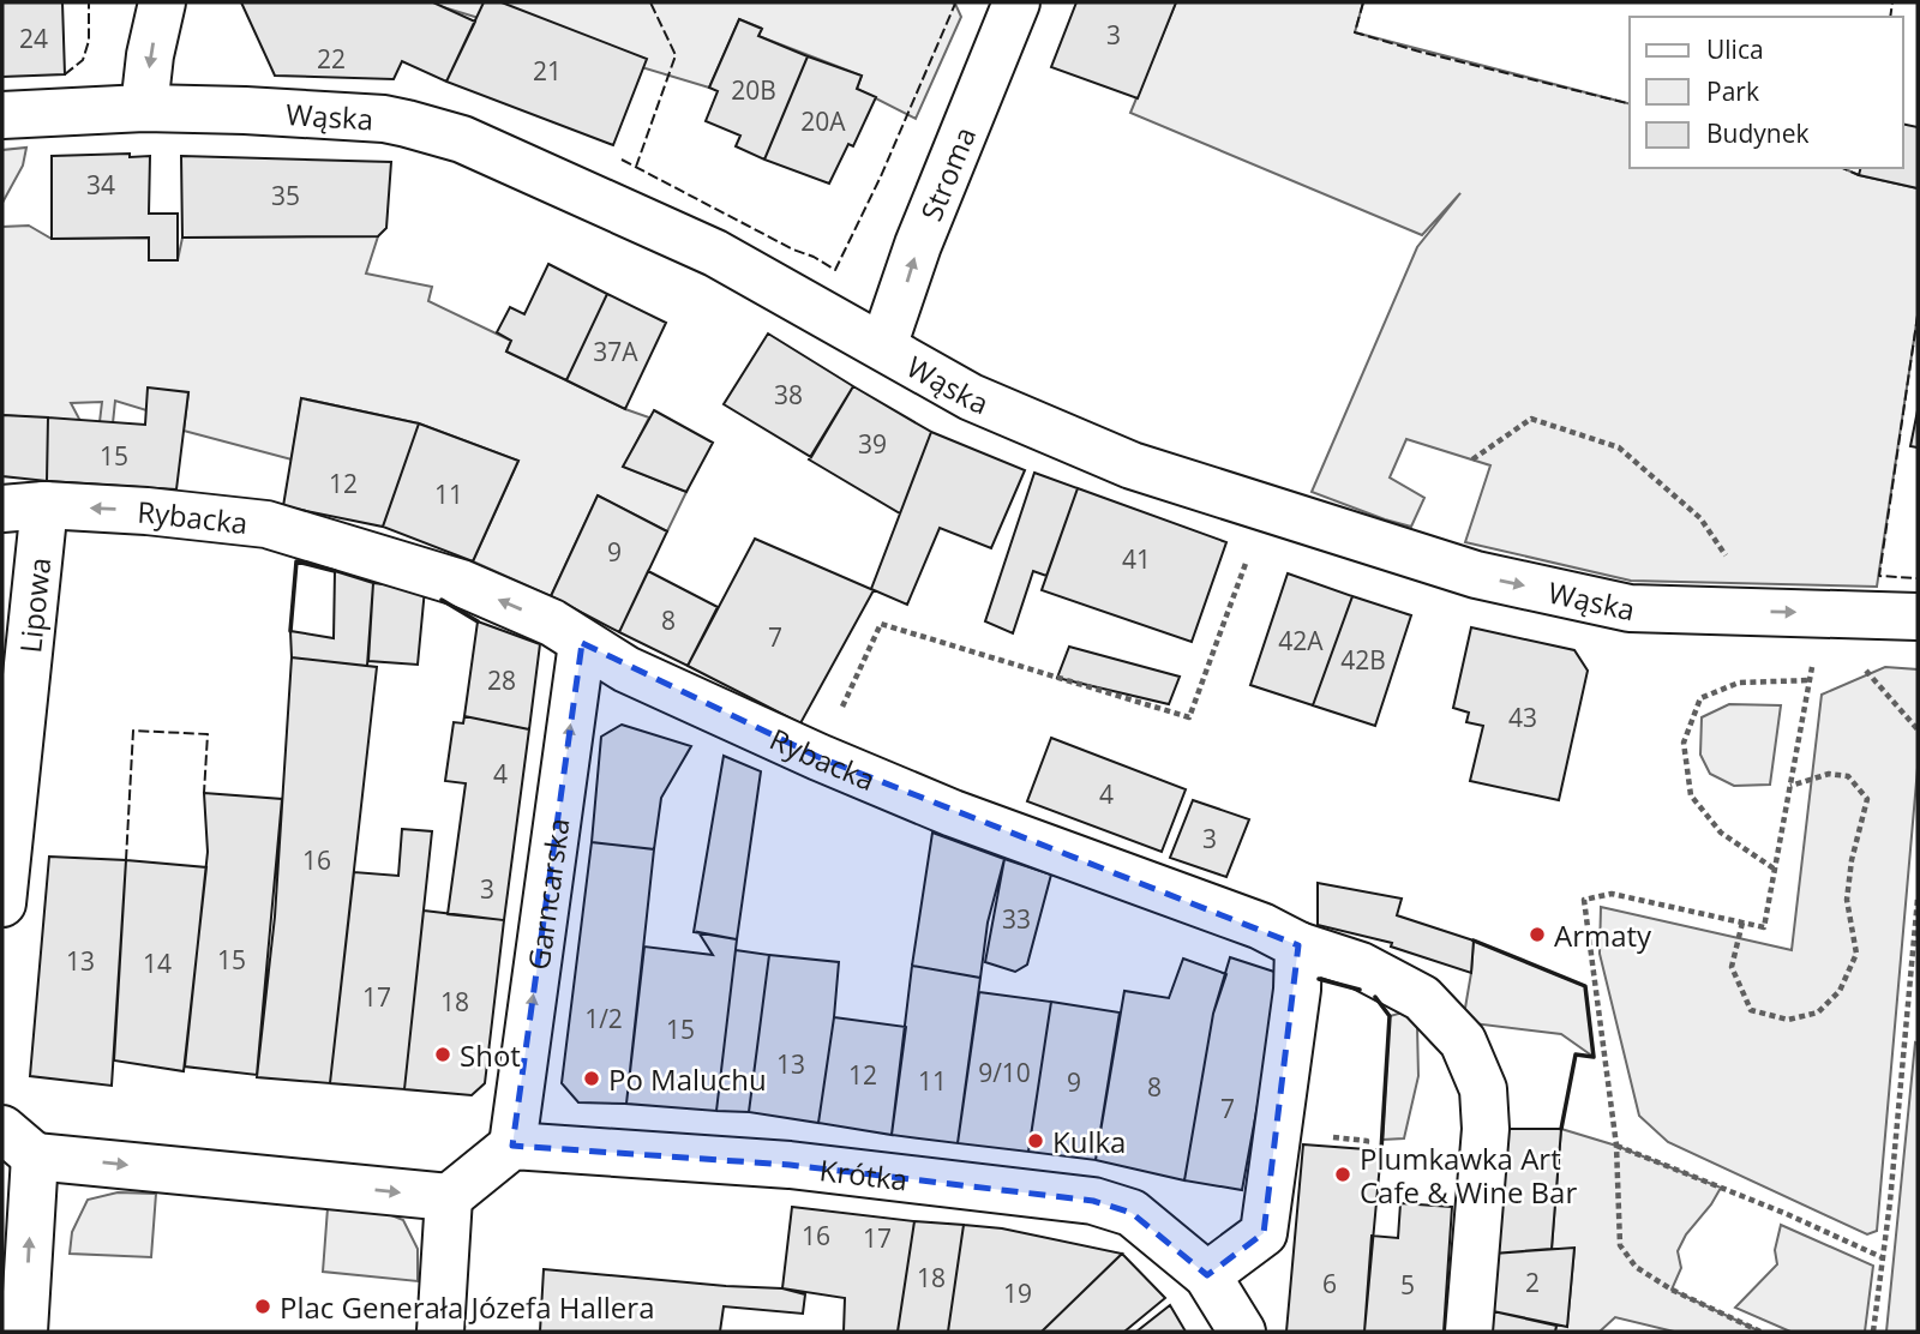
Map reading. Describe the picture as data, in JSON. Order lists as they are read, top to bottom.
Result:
{
  "streets": {
    "street": [
      "Wąska",
      "Stroma",
      "Rybacka",
      "Lipowa",
      "Garncarska",
      "Krótka"
    ]
  },
  "crossings": [
    ["Wąska", "Stroma"],
    ["Rybacka", "Lipowa"],
    ["Rybacka", "Garncarska"],
    ["Garncarska", "Krótka"]
  ],
  "one_way": ["Stroma", "Garncarska"],
  "places": [
    "Armaty",
    "Shot",
    "Po Maluchu",
    "Kulka",
    "Plumkawka Art Cafe & Wine Bar",
    "Plac Generała Józefa Hallera"
  ],
  "house_numbers": [
    "3",
    "24",
    "22",
    "21",
    "20B",
    "20A",
    "34",
    "35",
    "37A",
    "38",
    "39",
    "15",
    "12",
    "11",
    "9",
    "41",
    "8",
    "7",
    "42A",
    "42B",
    "28",
    "43",
    "4",
    "4",
    "3",
    "16",
    "3",
    "33",
    "15",
    "13",
    "14",
    "17",
    "18",
    "1/2",
    "15",
    "13",
    "9/10",
    "12",
    "11",
    "9",
    "8",
    "7",
    "16",
    "17",
    "18",
    "2",
    "6",
    "5",
    "19"
  ],
  "legend": ["Ulica", "Park", "Budynek"]
}
